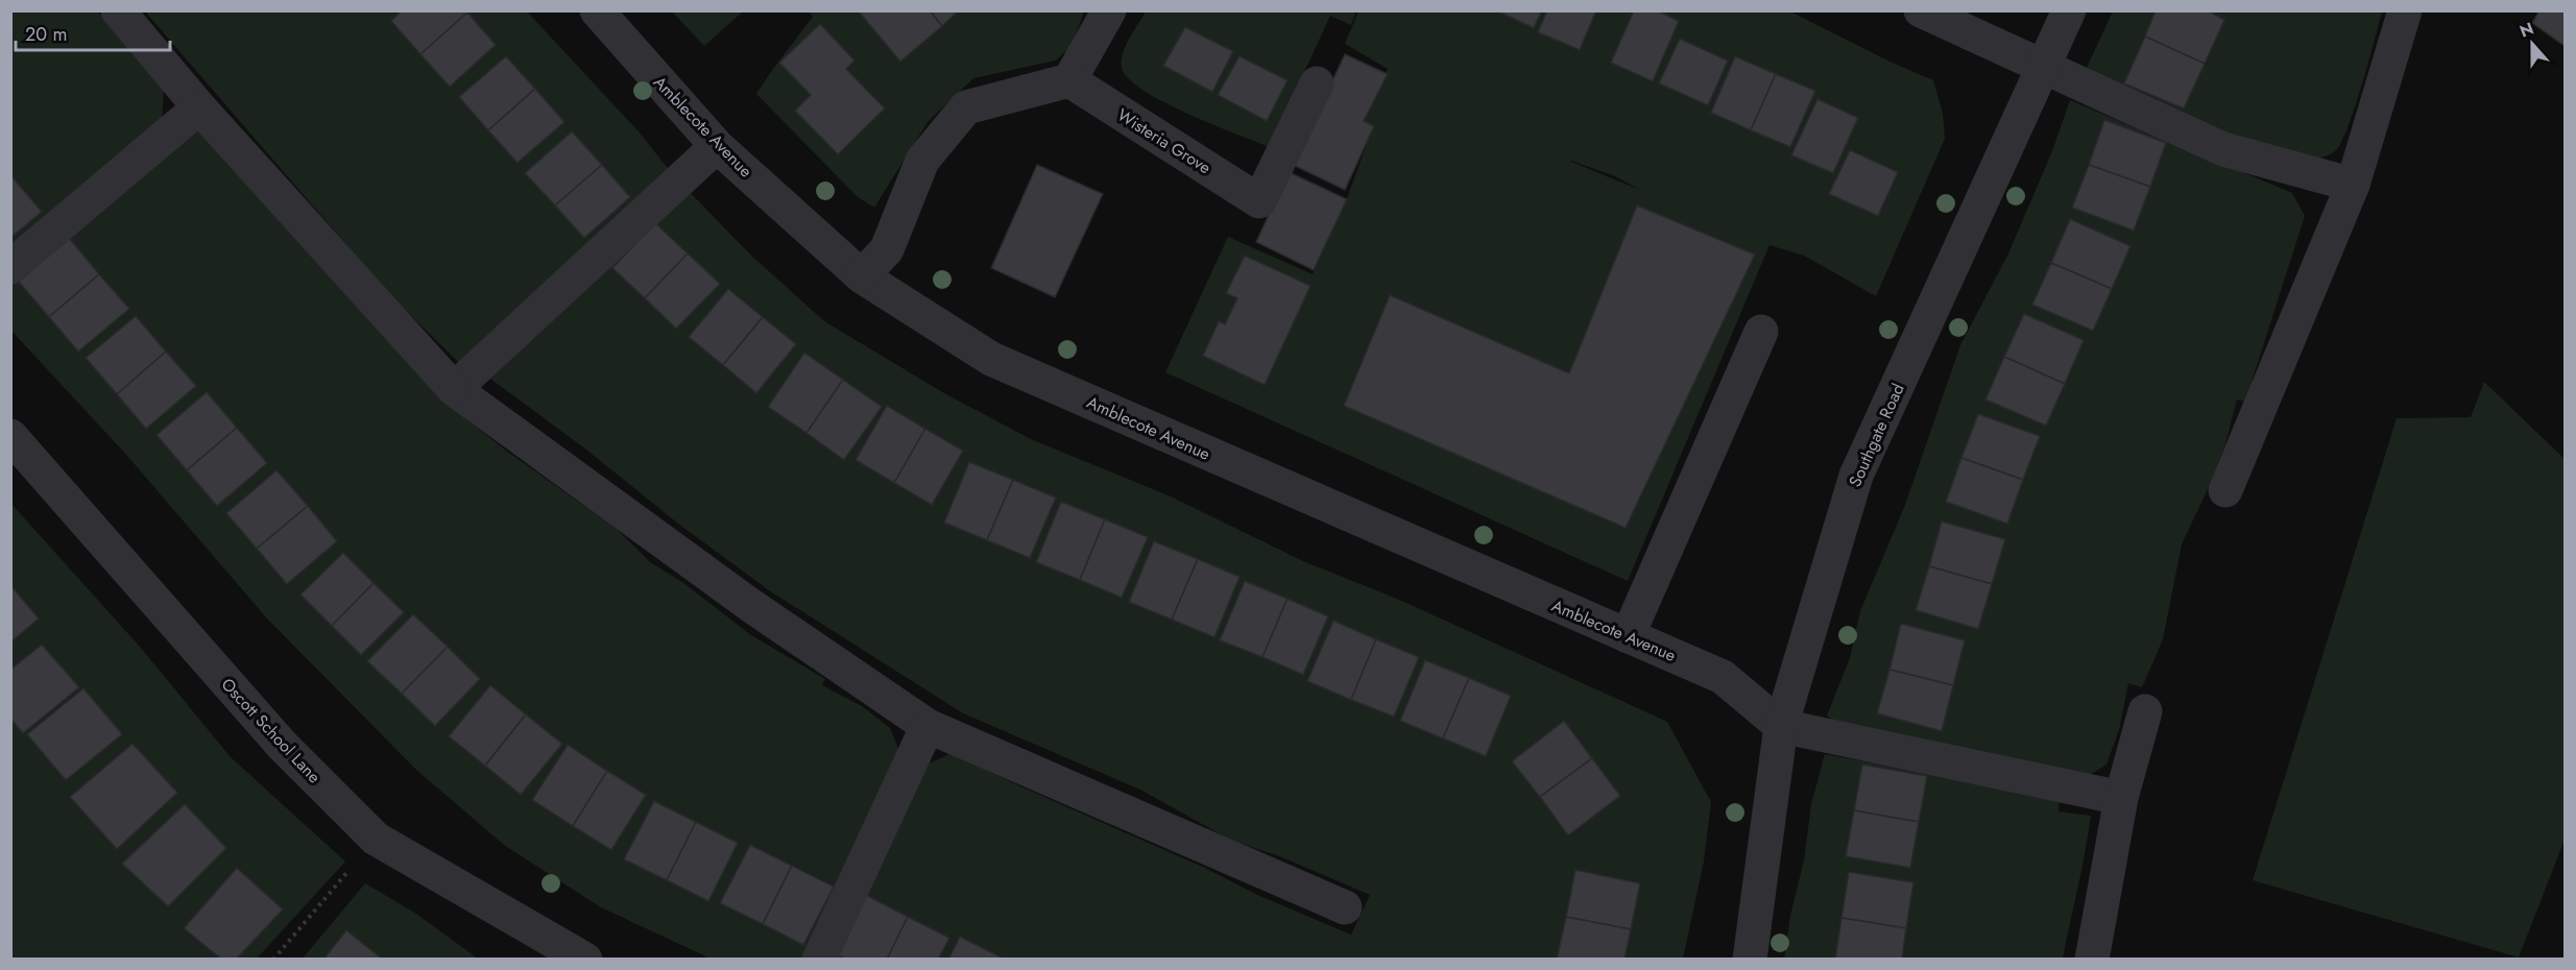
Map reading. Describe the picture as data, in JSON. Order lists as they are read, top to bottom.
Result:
{
  "streets": {
    "street": [
      "Amblecote Avenue",
      "Wisteria Grove",
      "Southgate Road",
      "Oscott School Lane"
    ]
  },
  "crossings": [
    ["Amblecote Avenue", "Southgate Road"]
  ],
  "scale_bar": "20 m",
  "north": "top"
}
